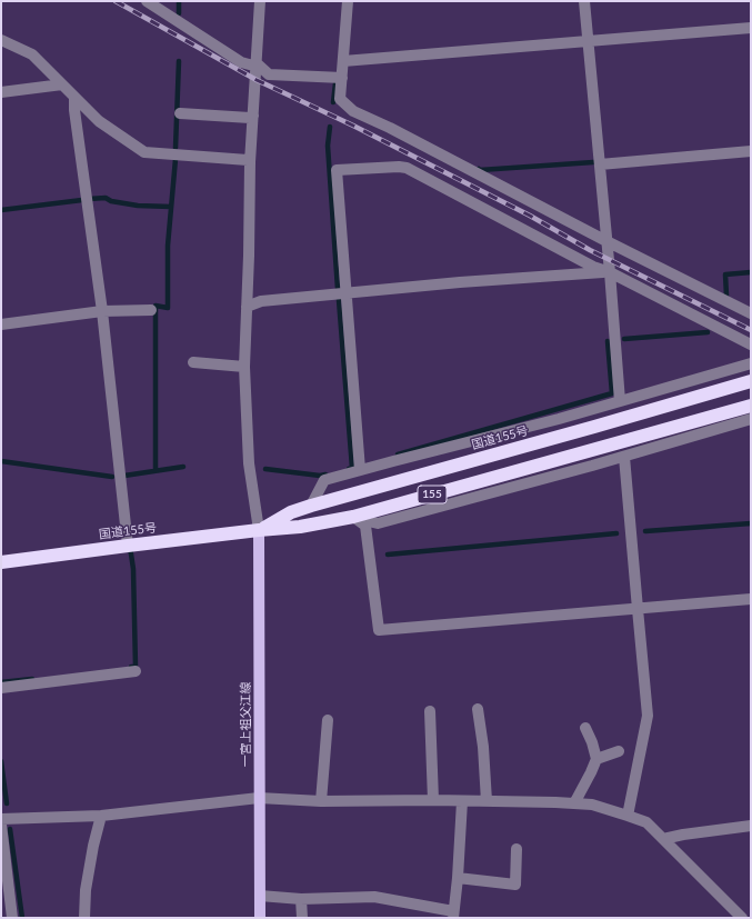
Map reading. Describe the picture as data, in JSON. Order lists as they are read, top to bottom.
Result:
{
  "streets": {
    "highway": ["国道155号", "155"],
    "main road": ["一宮上祖父江線"]
  },
  "crossings": [
    ["国道155号", "一宮上祖父江線"]
  ]
}
